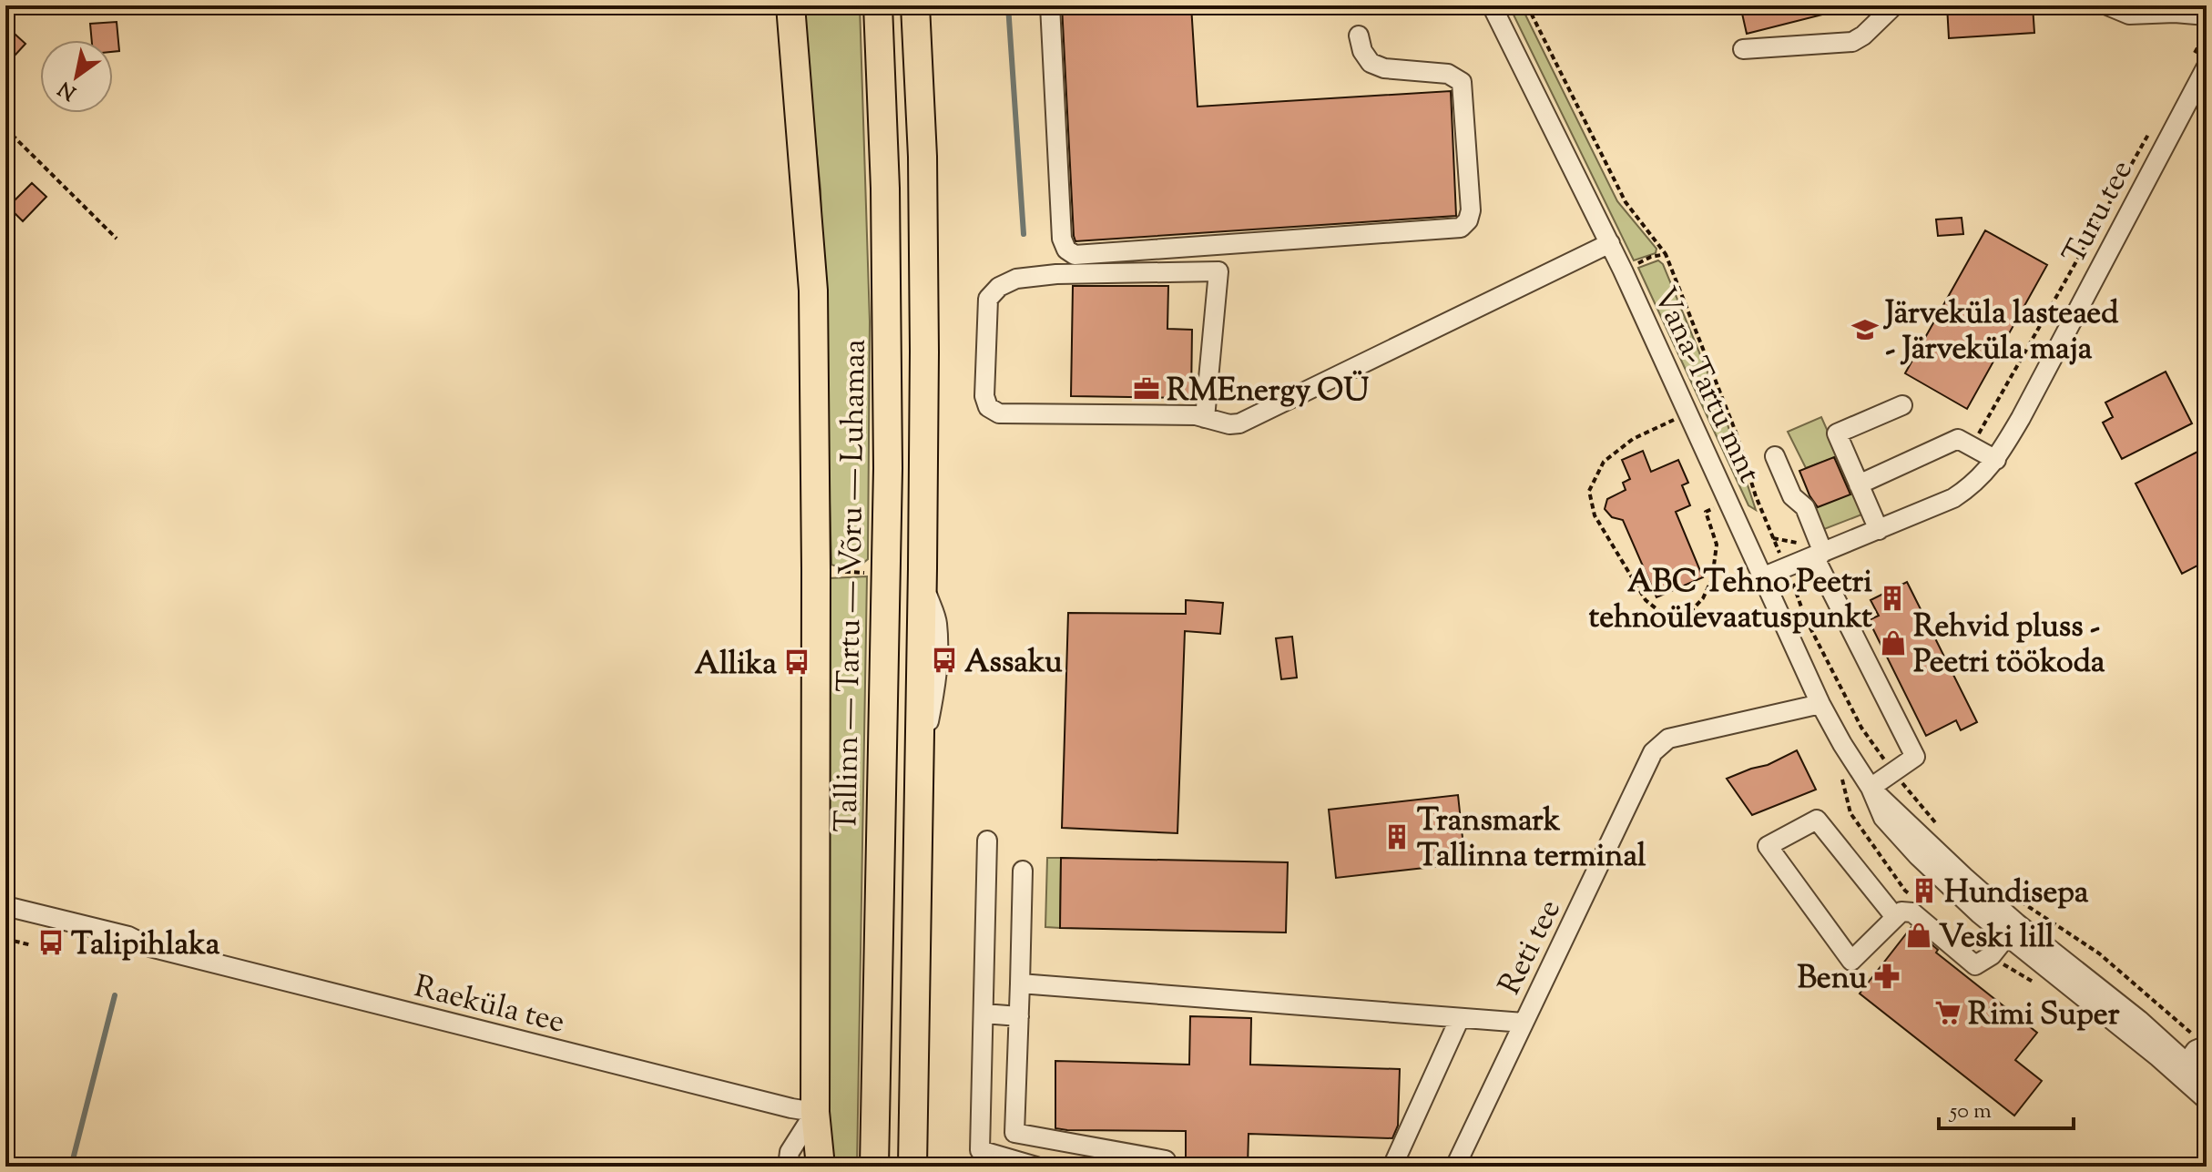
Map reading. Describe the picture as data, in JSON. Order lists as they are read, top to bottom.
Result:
{
  "streets": {
    "highway": ["Tallinn — Tartu — Võru — Luhamaa"],
    "street": [
      "Turu tee",
      "Vana-Tartu mnt",
      "Reti tee",
      "Raeküla tee"
    ]
  },
  "crossings": [
    ["Turu tee", "Vana-Tartu mnt"],
    ["Vana-Tartu mnt", "Reti tee"]
  ],
  "places": {
    "school or university": ["Järveküla lasteaed - Järveküla maja"],
    "office": ["RMEnergy OÜ"],
    "building": ["ABC Tehno Peetri tehnoülevaatuspunkt", "Transmark Tallinna terminal", "Hundisepa"],
    "shop": ["Rehvid pluss - Peetri töökoda", "Veski lill"],
    "bus stop": ["Assaku", "Allika", "Talipihlaka"],
    "pharmacy": ["Benu"],
    "supermarket": ["Rimi Super"]
  },
  "scale_bar": "50 m",
  "north": "bottom left"
}
